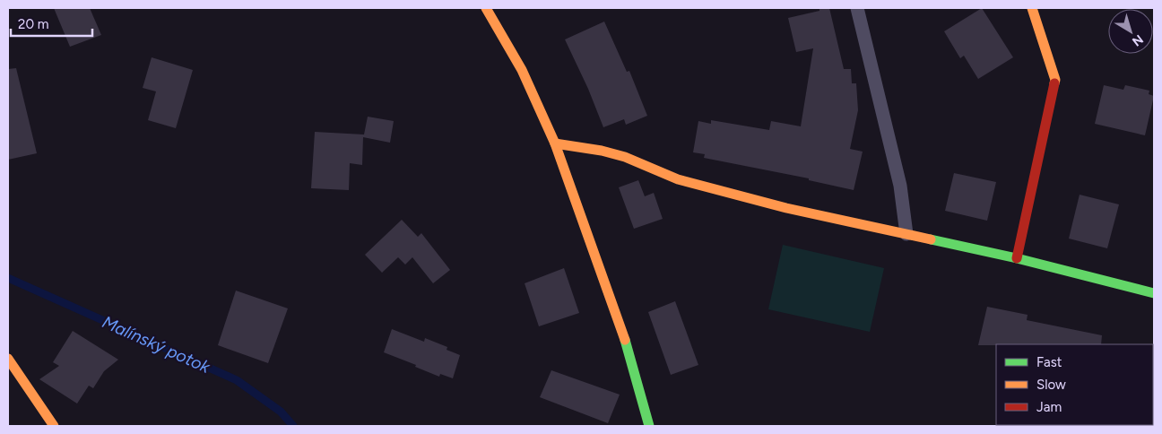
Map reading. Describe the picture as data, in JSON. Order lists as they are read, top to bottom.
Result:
{
  "water": ["Malínský potok"],
  "legend": ["Fast", "Slow", "Jam"],
  "scale_bar": "20 m",
  "north": "bottom right"
}
